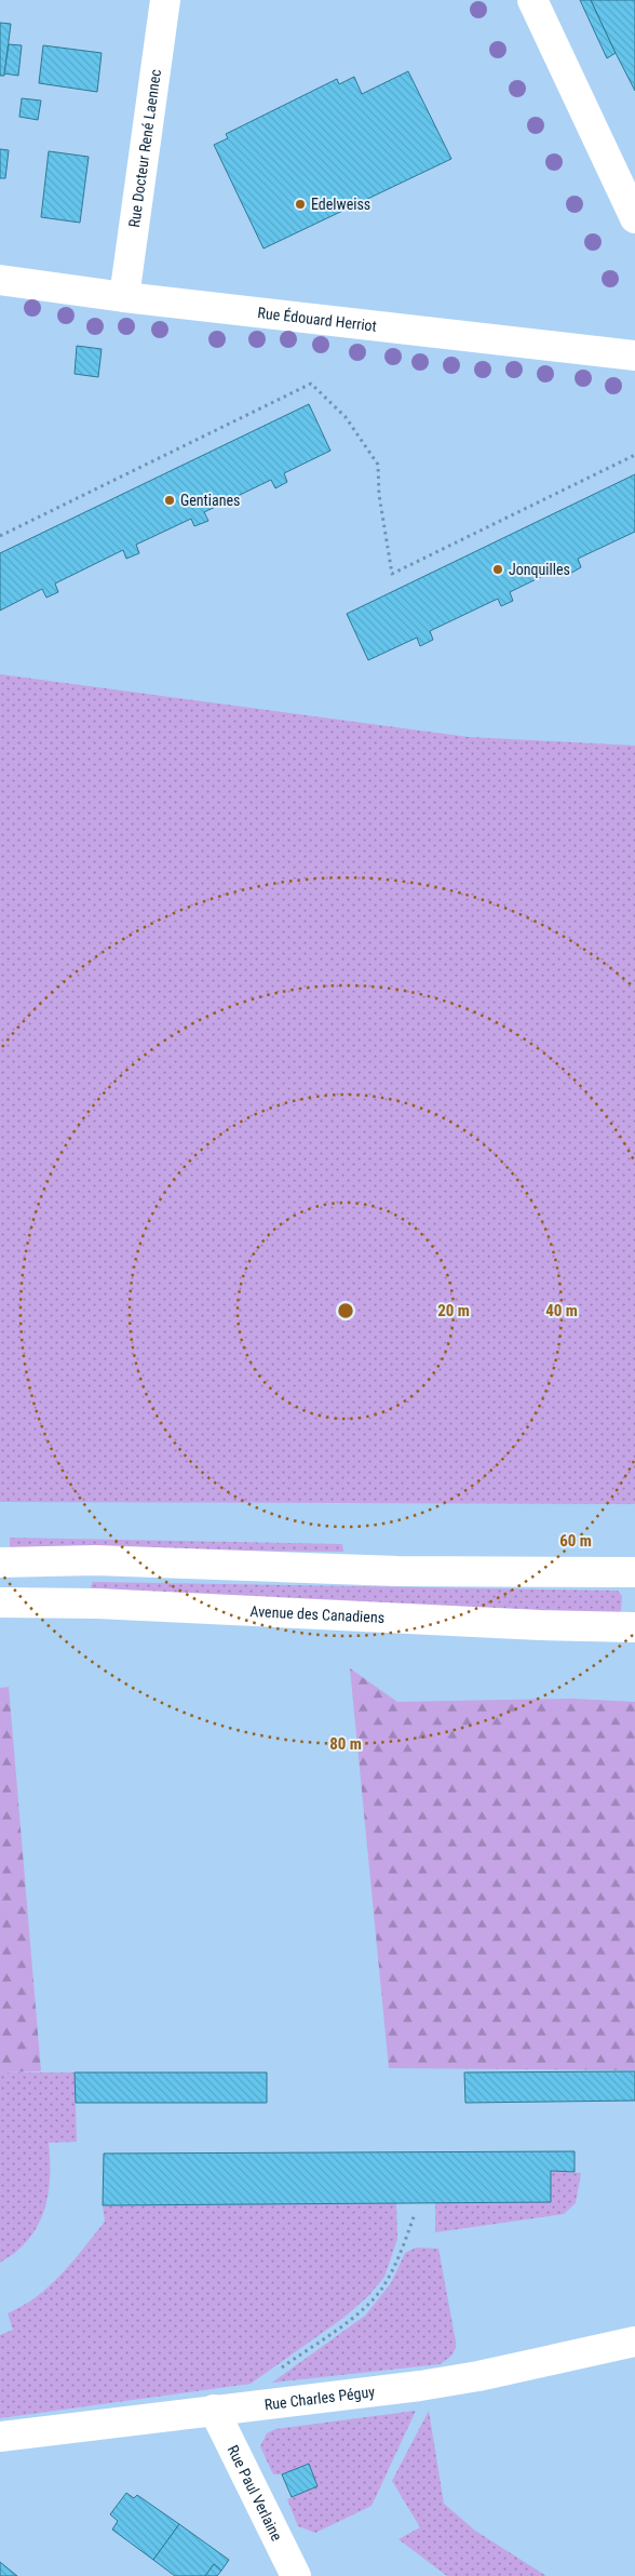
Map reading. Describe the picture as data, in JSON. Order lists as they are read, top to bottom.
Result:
{
  "streets": {
    "street": [
      "Rue Docteur René Laennec",
      "Rue Édouard Herriot",
      "Avenue des Canadiens",
      "Rue Charles Péguy",
      "Rue Paul Verlaine"
    ]
  },
  "crossings": [
    ["Rue Docteur René Laennec", "Rue Édouard Herriot"],
    ["Rue Charles Péguy", "Rue Paul Verlaine"]
  ],
  "places": ["Edelweiss", "Gentianes", "Jonquilles"],
  "rings": [
    "20 m",
    "40 m",
    "60 m",
    "80 m"
  ]
}
